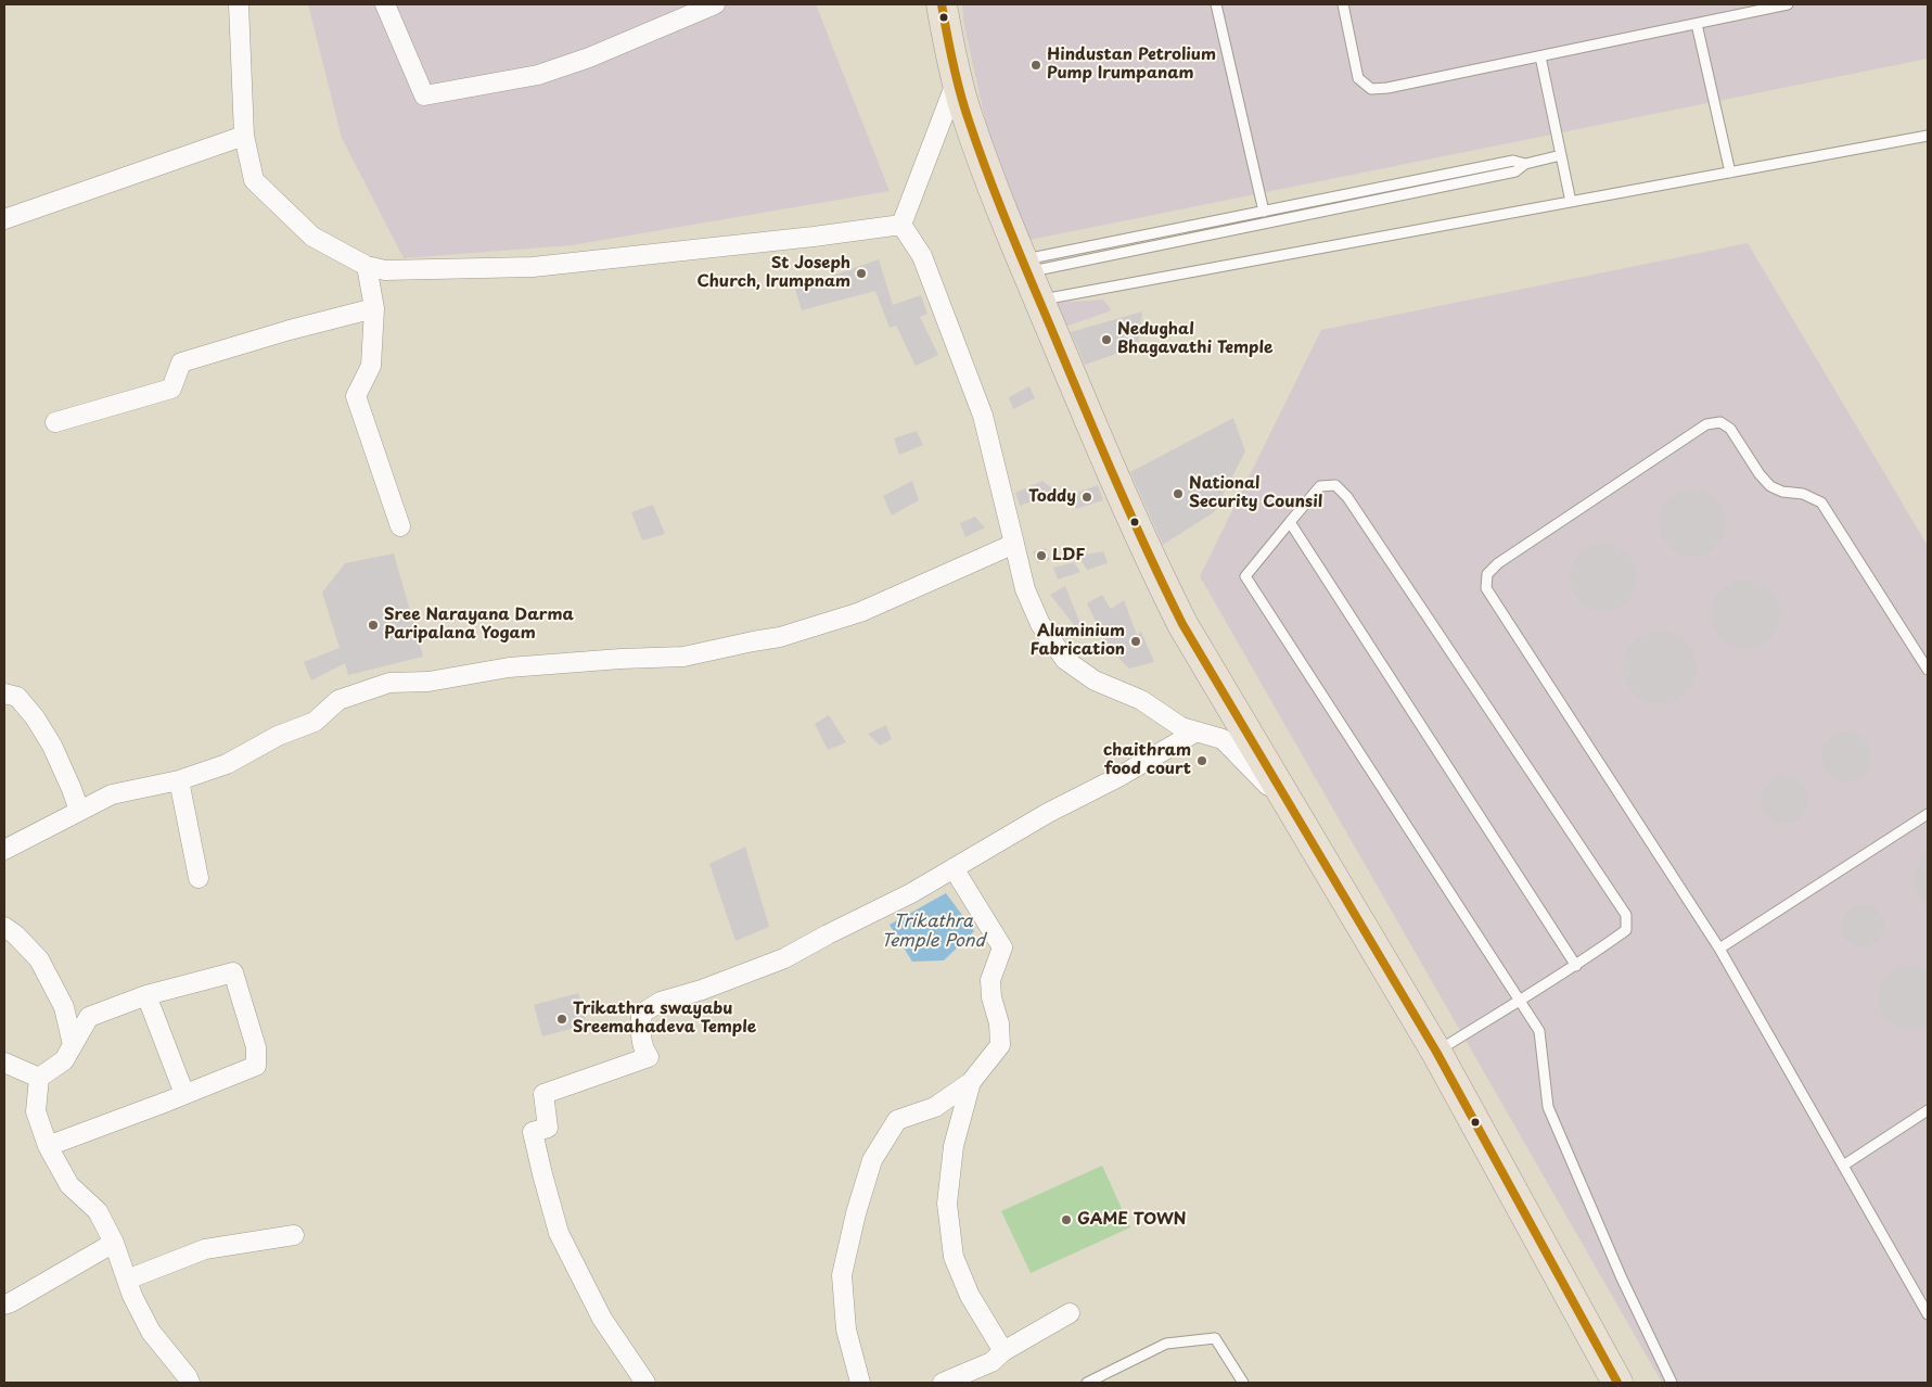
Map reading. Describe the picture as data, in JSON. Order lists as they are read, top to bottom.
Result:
{
  "water": ["Trikathra Temple Pond"],
  "places": [
    "Hindustan Petrolium Pump Irumpanam",
    "St Joseph Church, Irumpnam",
    "Nedughal Bhagavathi Temple",
    "National Security Counsil",
    "Toddy",
    "LDF",
    "Sree Narayana Darma Paripalana Yogam",
    "Aluminium Fabrication",
    "chaithram food court",
    "Trikathra swayabu Sreemahadeva Temple",
    "GAME TOWN"
  ]
}
